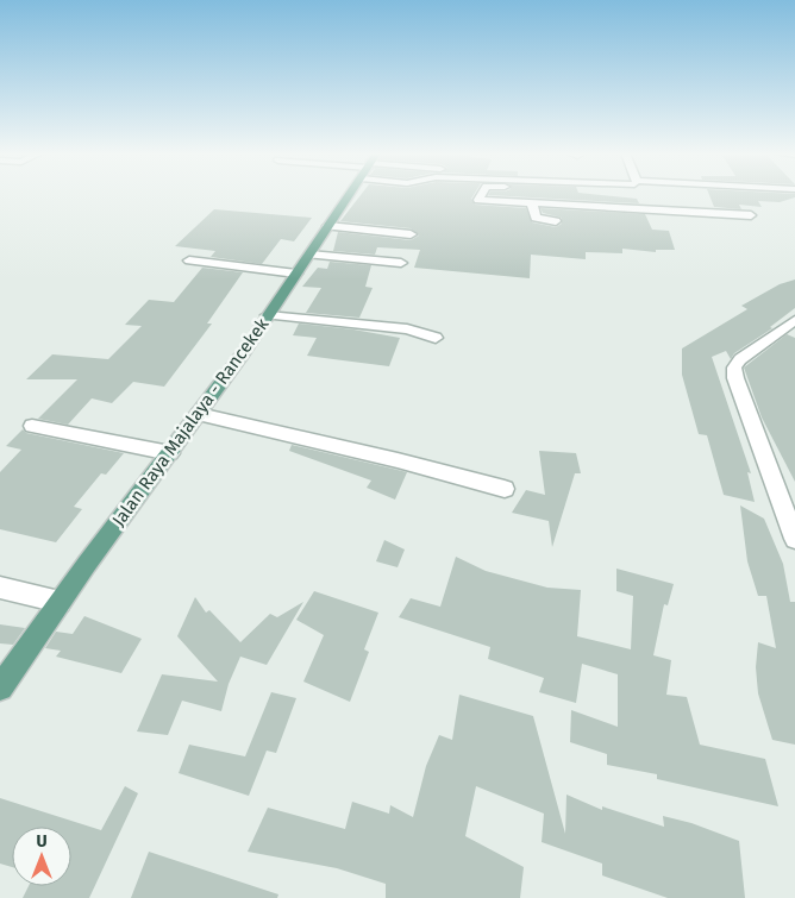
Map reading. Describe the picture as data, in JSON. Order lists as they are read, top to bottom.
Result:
{
  "streets": {
    "main road": ["Jalan Raya Majalaya - Rancekek"]
  },
  "north": "top"
}
